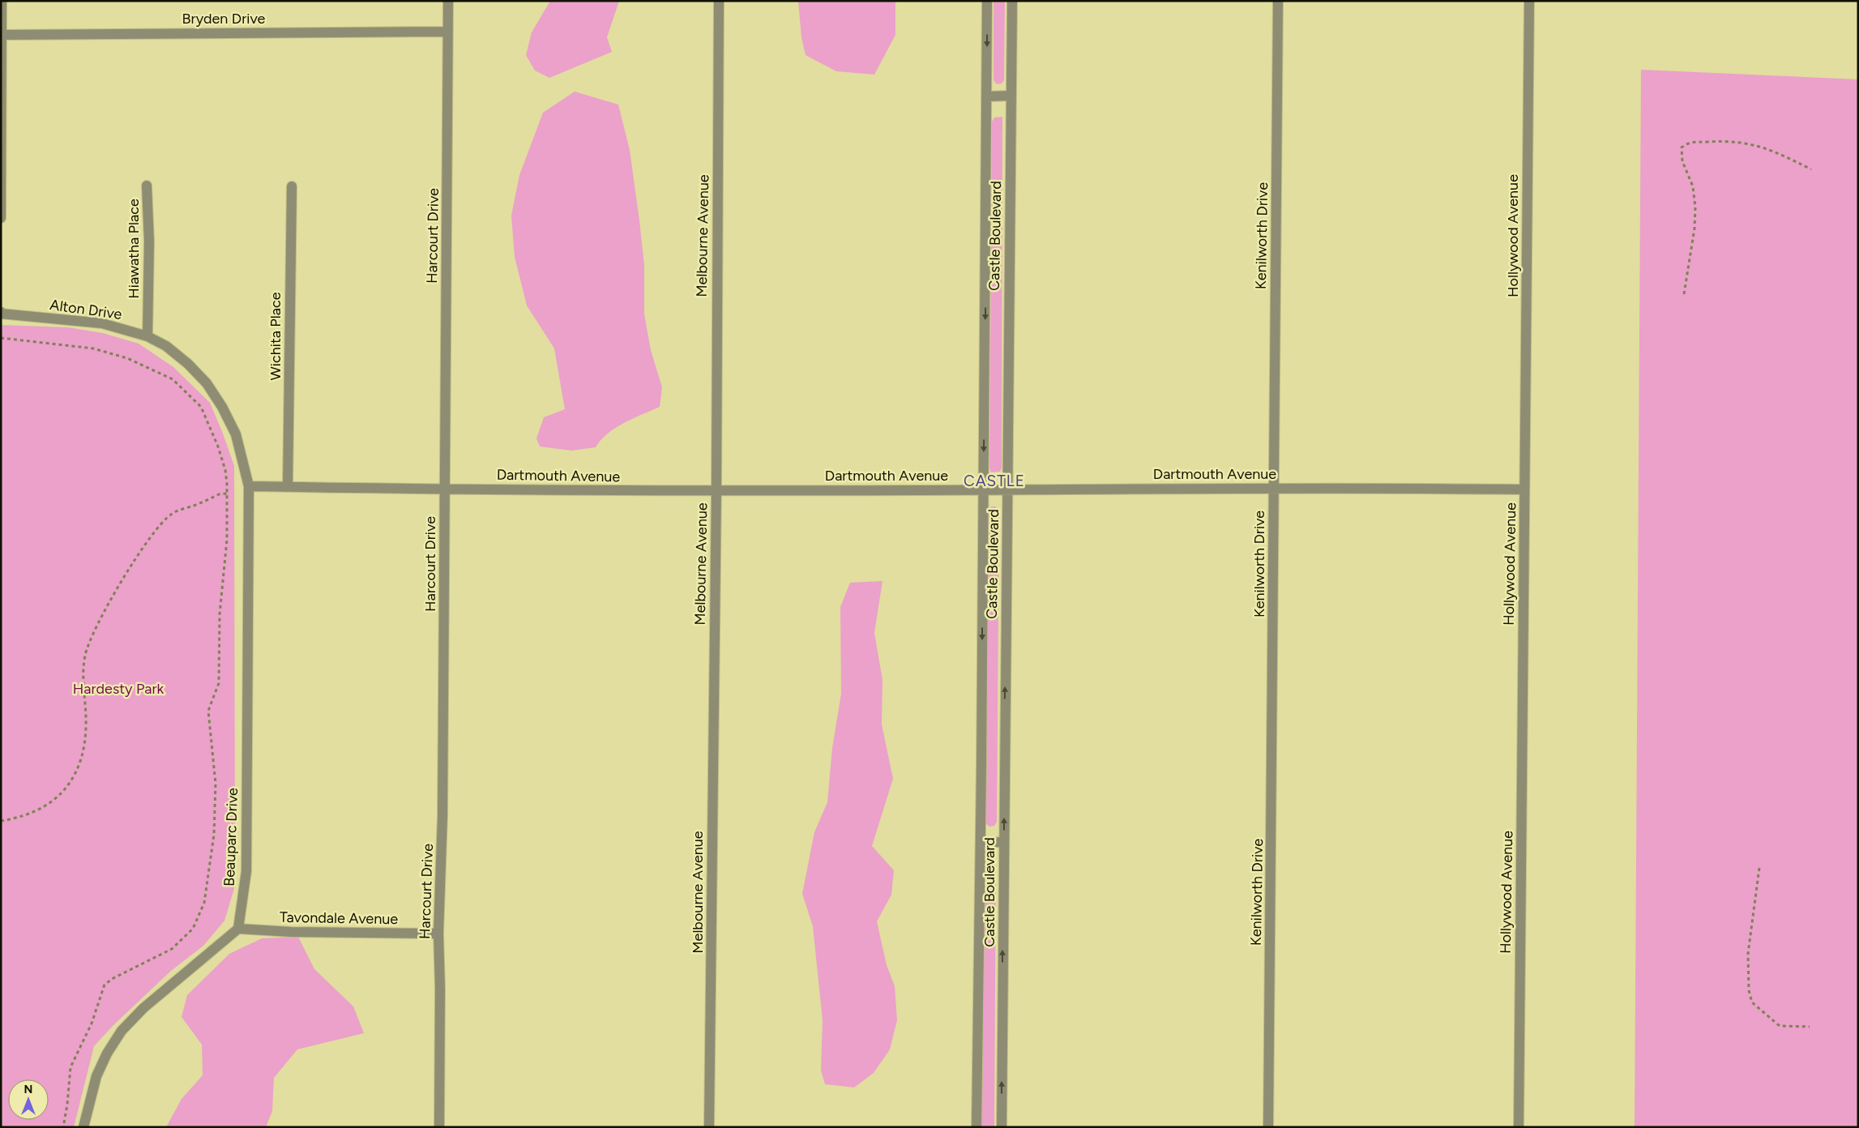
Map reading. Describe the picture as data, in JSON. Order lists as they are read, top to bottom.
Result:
{
  "streets": {
    "street": [
      "Bryden Drive",
      "Harcourt Drive",
      "Melbourne Avenue",
      "Castle Boulevard",
      "Kenilworth Drive",
      "Hollywood Avenue",
      "Hiawatha Place",
      "Alton Drive",
      "Wichita Place",
      "Dartmouth Avenue",
      "Beauparc Drive",
      "Tavondale Avenue"
    ]
  },
  "crossings": [
    ["Bryden Drive", "Harcourt Drive"],
    ["Harcourt Drive", "Dartmouth Avenue"],
    ["Harcourt Drive", "Tavondale Avenue"],
    ["Melbourne Avenue", "Dartmouth Avenue"],
    ["Castle Boulevard", "Dartmouth Avenue"],
    ["Kenilworth Drive", "Dartmouth Avenue"],
    ["Hollywood Avenue", "Dartmouth Avenue"],
    ["Hiawatha Place", "Alton Drive"],
    ["Alton Drive", "Dartmouth Avenue"],
    ["Alton Drive", "Beauparc Drive"],
    ["Wichita Place", "Dartmouth Avenue"],
    ["Dartmouth Avenue", "Beauparc Drive"],
    ["Beauparc Drive", "Tavondale Avenue"]
  ],
  "districts": ["CASTLE"],
  "parks": ["Hardesty Park"],
  "north": "top"
}
